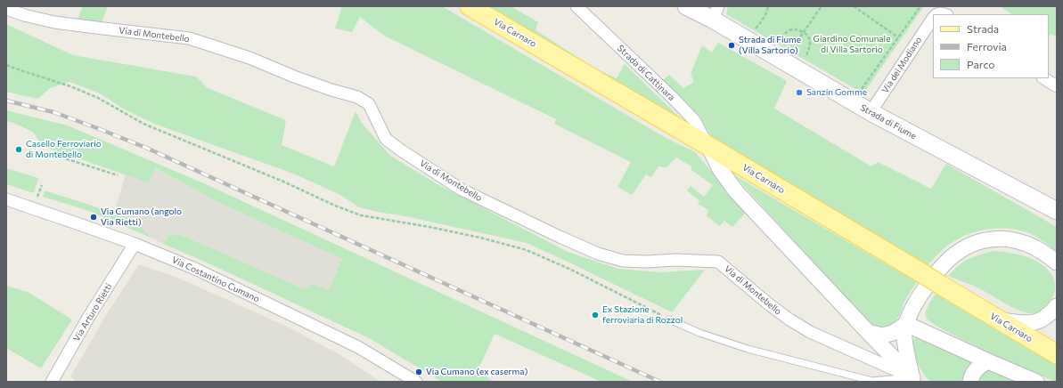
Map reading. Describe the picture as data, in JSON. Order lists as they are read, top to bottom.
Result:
{
  "streets": {
    "main road": ["Via Carnaro", "Strada di Fiume"],
    "street": [
      "Via di Montebello",
      "Via dei Modiano",
      "Strada di Cattinara",
      "Via Costantino Cumano",
      "Via Arturo Rietti"
    ]
  },
  "crossings": [
    ["Via Carnaro", "Strada di Cattinara"],
    ["Via dei Modiano", "Strada di Fiume"],
    ["Via Costantino Cumano", "Via Arturo Rietti"]
  ],
  "parks": ["Giardino Comunale di Villa Sartorio"],
  "places": [
    "Strada di Fiume (Villa Sartorio)",
    "Sanzin Gomme",
    "Casello Ferroviario di Montebello",
    "Via Cumano (angolo Via Rietti)",
    "Ex Stazione ferroviaria di Rozzol",
    "Via Cumano (ex caserma)"
  ],
  "legend": ["Strada", "Ferrovia", "Parco"]
}
